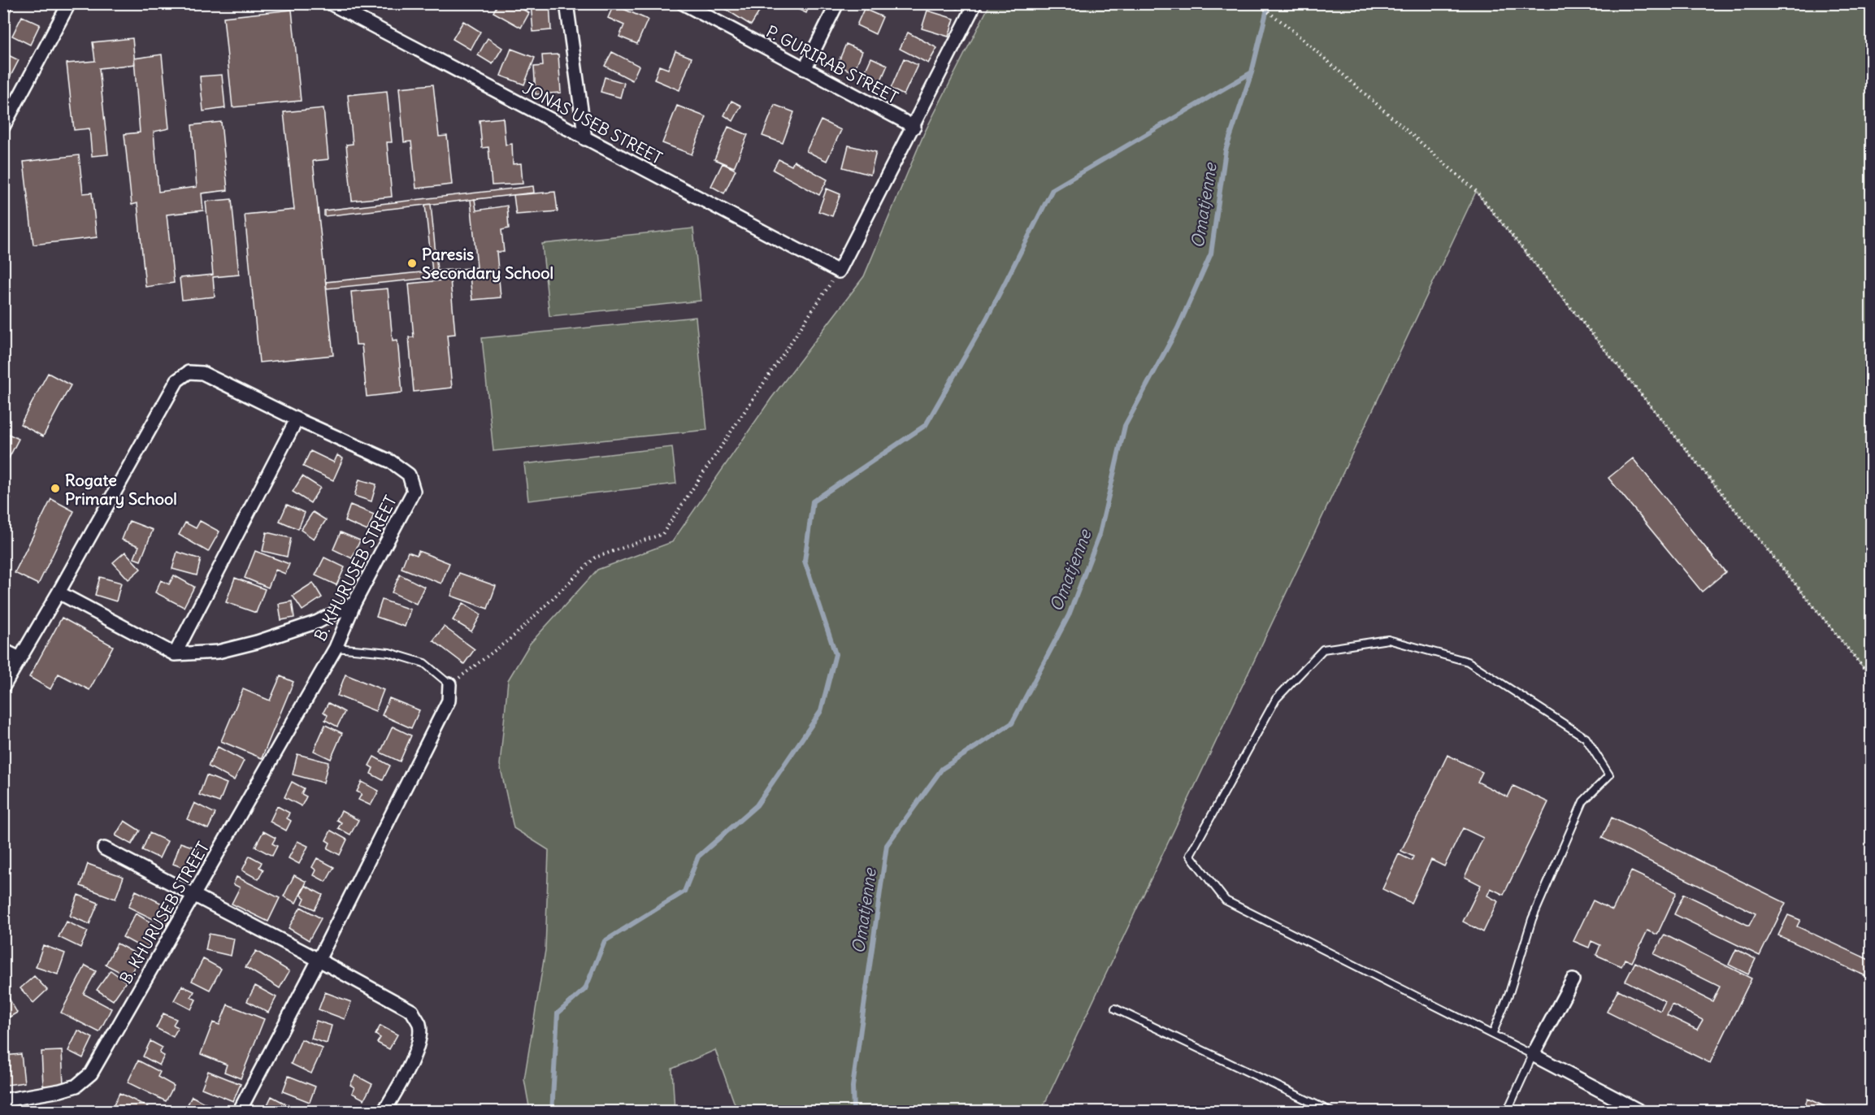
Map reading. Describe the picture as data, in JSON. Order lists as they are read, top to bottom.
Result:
{
  "streets": {
    "street": ["P. GURIRAB STREET", "JONAS USEB STREET", "B. KHURUSEB STREET"]
  },
  "water": ["Omatjenne"],
  "places": ["Paresis Secondary School", "Rogate Primary School"]
}
